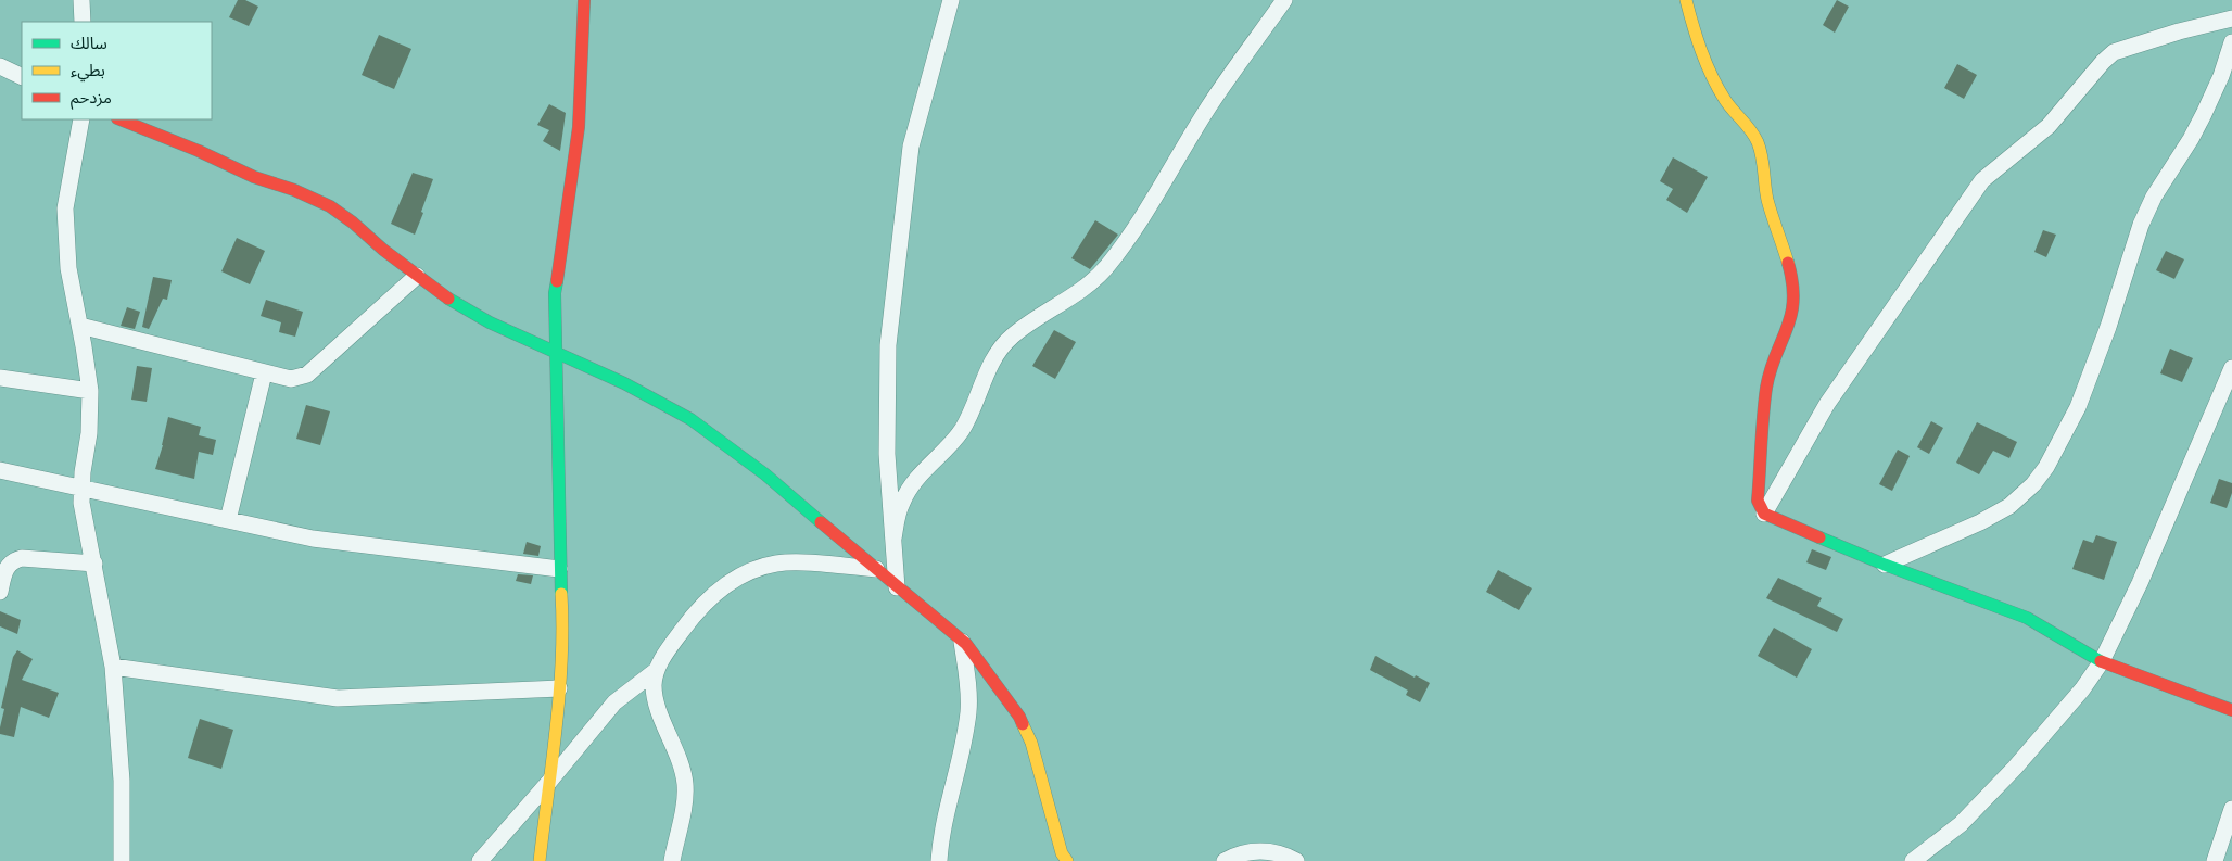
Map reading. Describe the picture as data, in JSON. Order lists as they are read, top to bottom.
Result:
{
  "legend": ["سالك", "بطيء", "مزدحم"]
}
